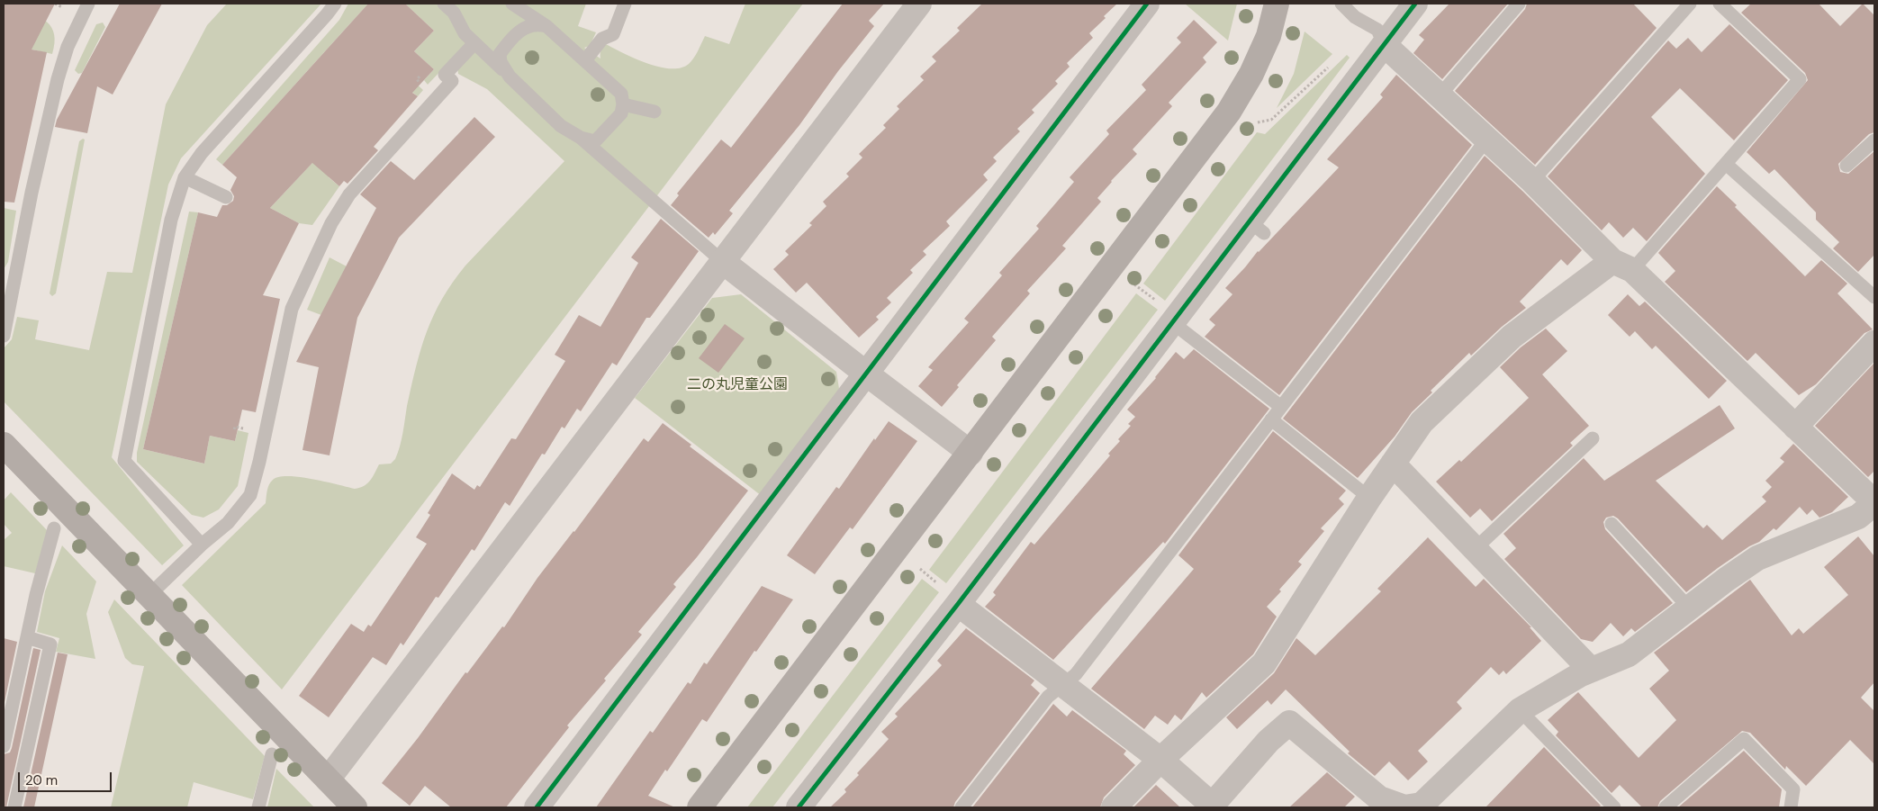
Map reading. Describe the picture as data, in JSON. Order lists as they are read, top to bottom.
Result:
{
  "parks": ["二の丸児童公園"],
  "scale_bar": "20 m"
}
